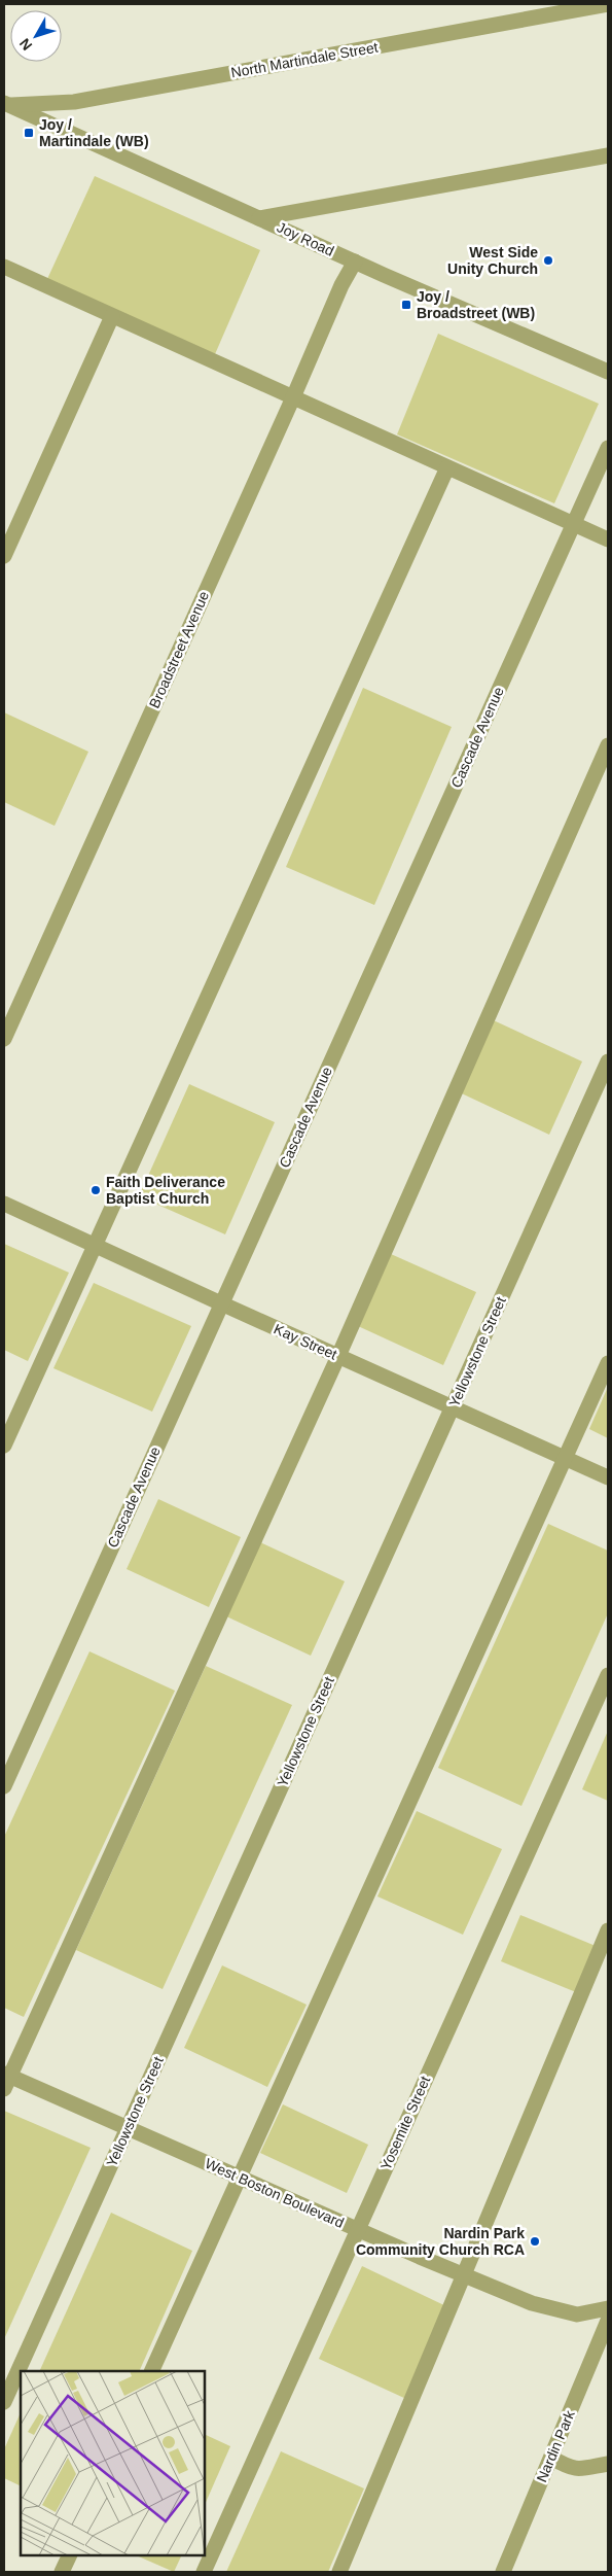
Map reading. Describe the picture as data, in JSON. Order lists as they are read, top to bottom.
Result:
{
  "streets": {
    "street": [
      "North Martindale Street",
      "Joy Road",
      "Broadstreet Avenue",
      "Cascade Avenue",
      "Kay Street",
      "Yellowstone Street",
      "Yosemite Street",
      "West Boston Boulevard",
      "Nardin Park"
    ]
  },
  "crossings": [
    ["North Martindale Street", "Joy Road"],
    ["Joy Road", "Broadstreet Avenue"],
    ["Cascade Avenue", "Kay Street"],
    ["Kay Street", "Yellowstone Street"],
    ["Yellowstone Street", "West Boston Boulevard"],
    ["Yosemite Street", "West Boston Boulevard"]
  ],
  "places": {
    "transit": ["Joy / Martindale (WB)", "Joy / Broadstreet (WB)"],
    "other": ["West Side Unity Church", "Faith Deliverance Baptist Church", "Nardin Park Community Church RCA"]
  },
  "north": "bottom left"
}
